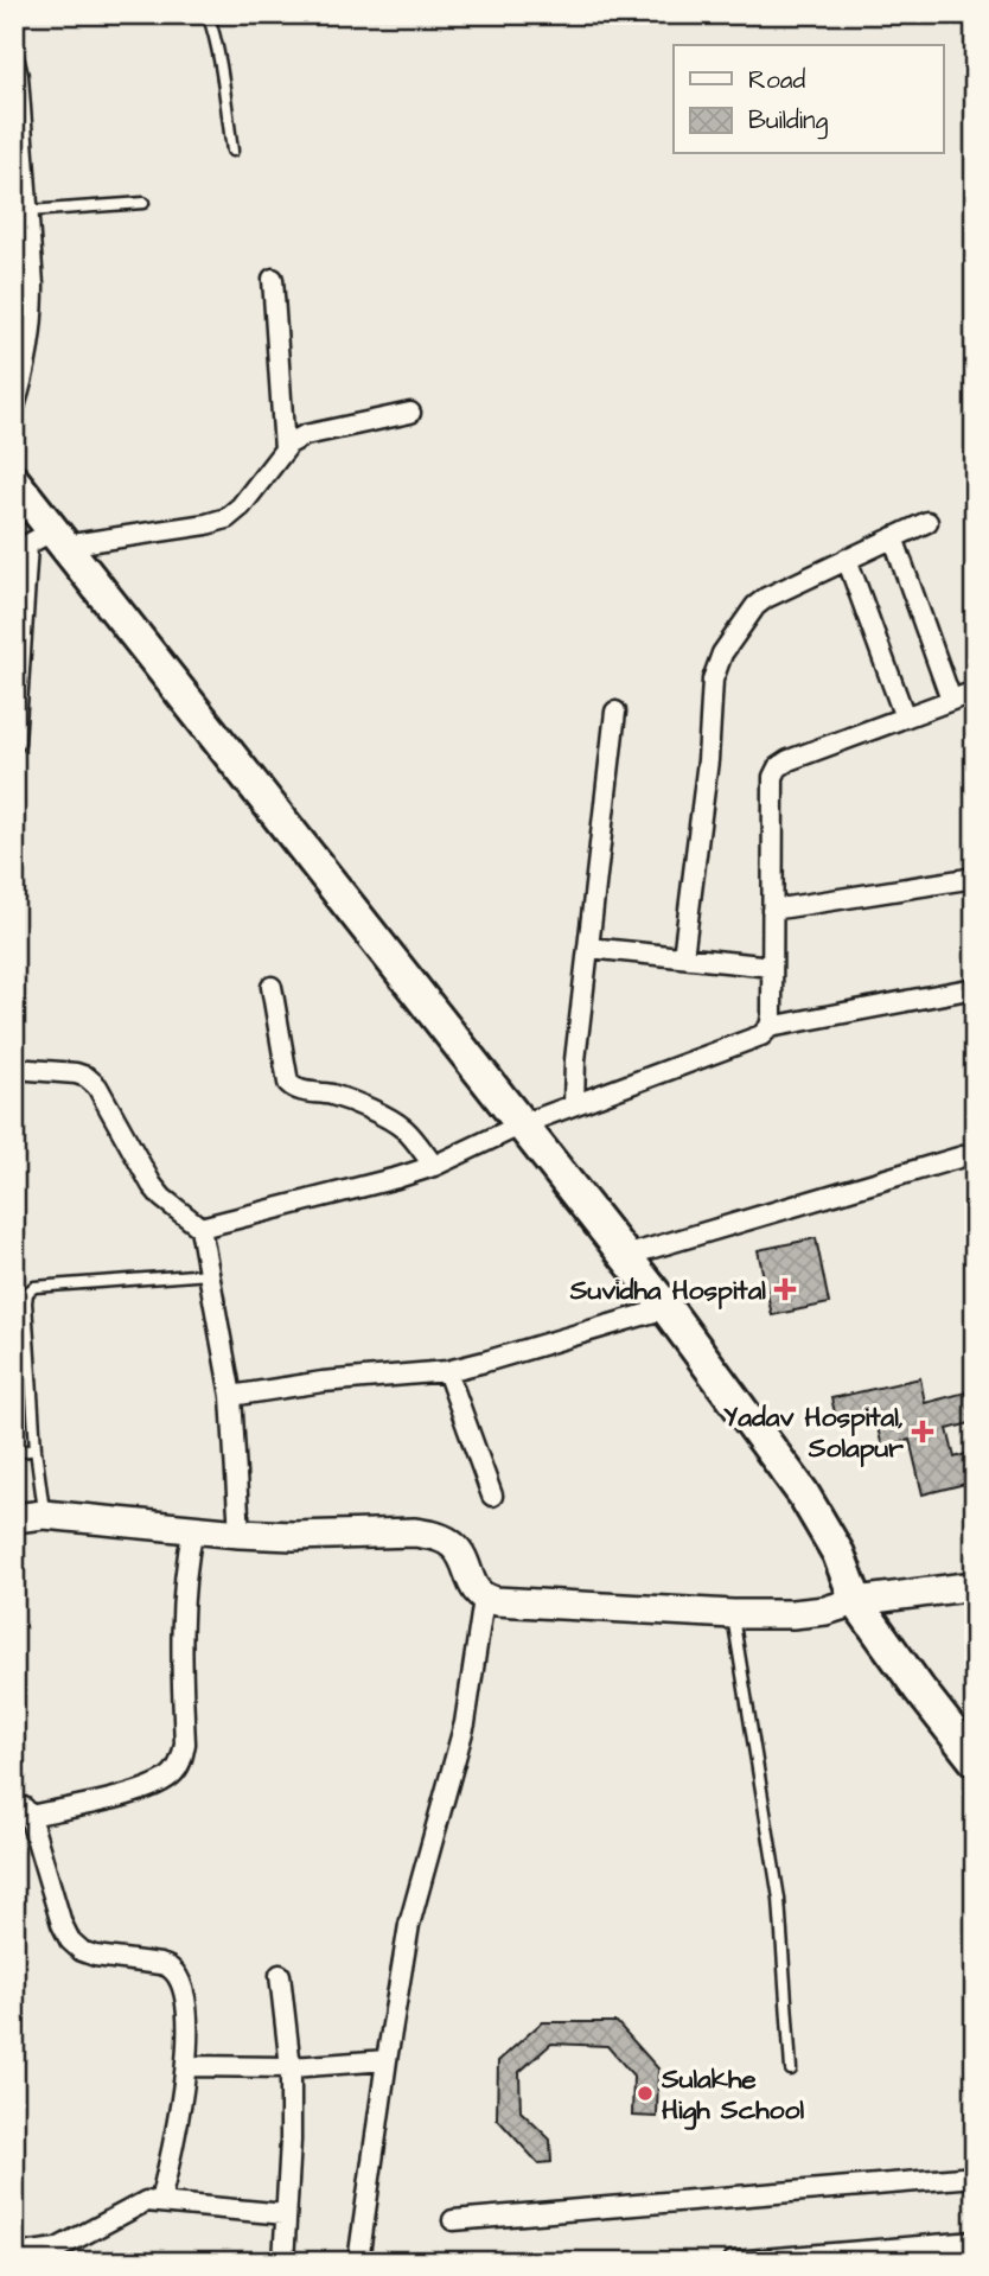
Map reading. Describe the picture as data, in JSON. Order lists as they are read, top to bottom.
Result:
{
  "places": {
    "health": ["Suvidha Hospital", "Yadav Hospital, Solapur"],
    "other": ["Sulakhe High School"]
  },
  "legend": ["Road", "Building"]
}
